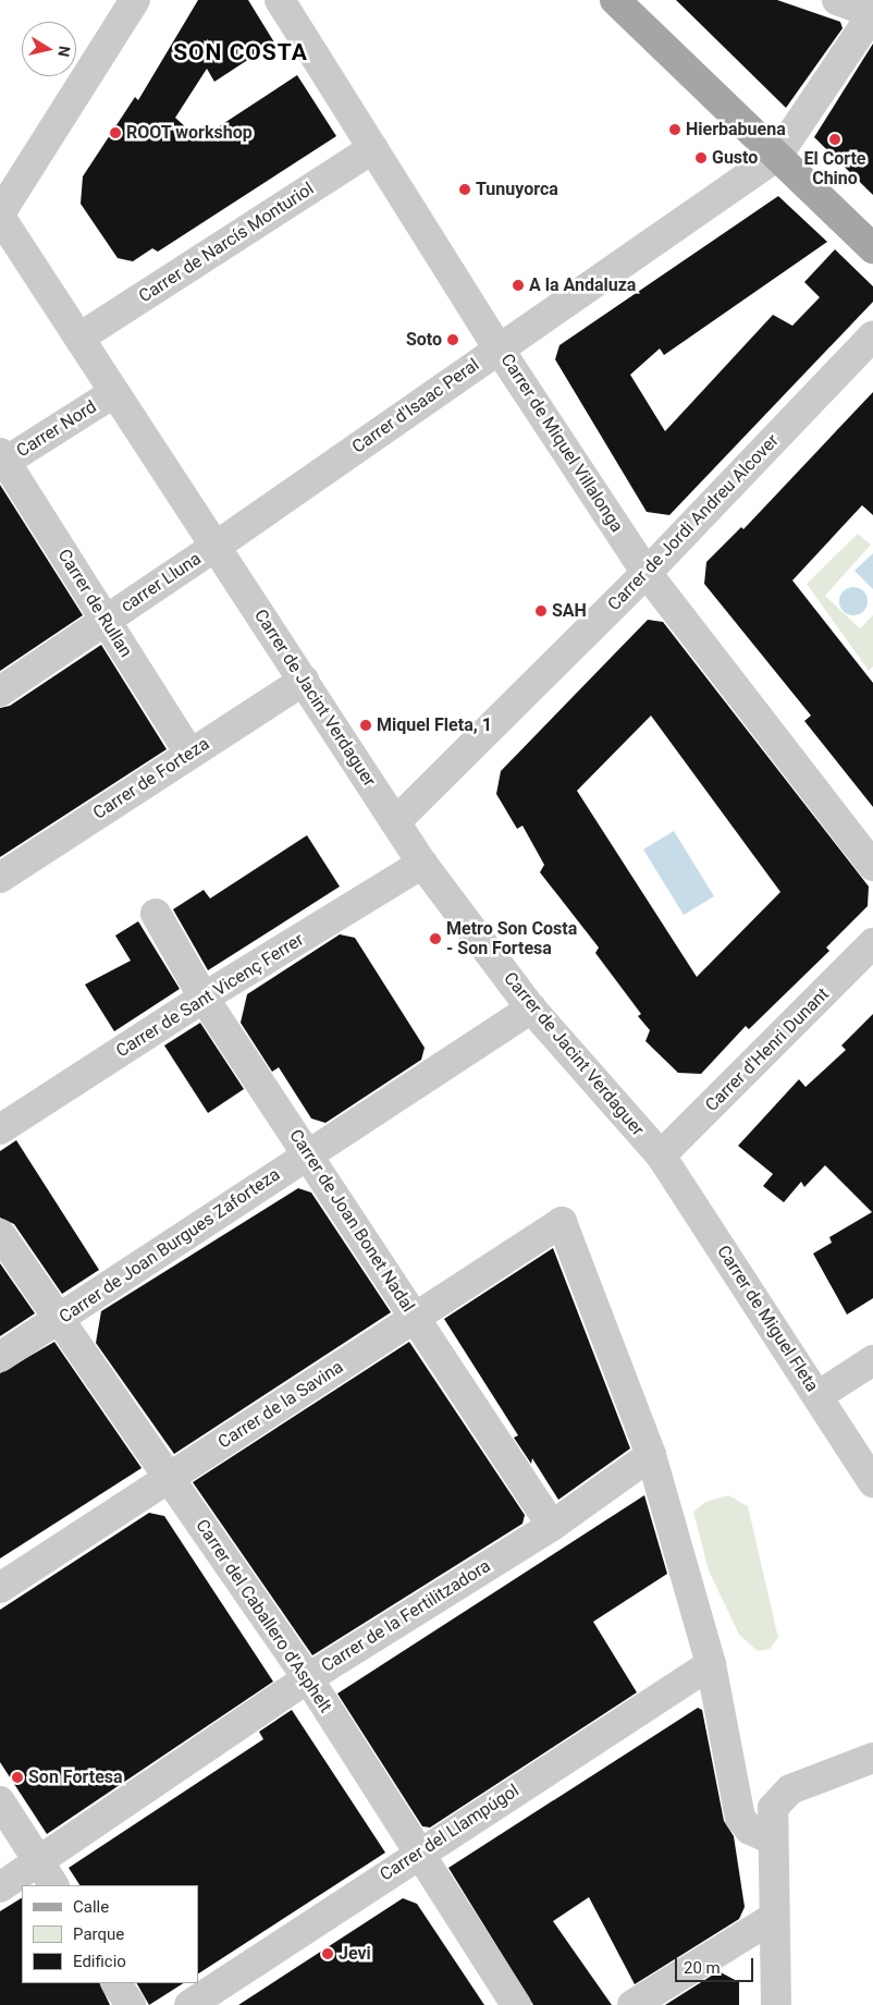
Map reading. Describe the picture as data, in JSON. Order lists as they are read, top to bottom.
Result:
{
  "streets": {
    "street": [
      "Carrer de Narcís Monturiol",
      "Carrer d'Isaac Peral",
      "Carrer Nord",
      "Carrer de Miquel Villalonga",
      "Carrer de Jordi Andreu Alcover",
      "carrer Lluna",
      "Carrer de Rullan",
      "Carrer de Jacint Verdaguer",
      "Carrer de Forteza",
      "Carrer de Sant Vicenç Ferrer",
      "Carrer d'Henri Dunant",
      "Carrer de Joan Bonet Nadal",
      "Carrer de Joan Burgues Zaforteza",
      "Carrer de Miguel Fleta",
      "Carrer de la Savina",
      "Carrer del Caballero d'Asphelt",
      "Carrer de la Fertilitzadora",
      "Carrer del Llampúgol"
    ]
  },
  "crossings": [
    ["Carrer de Narcís Monturiol", "Carrer de Miquel Villalonga"],
    ["Carrer de Narcís Monturiol", "Carrer de Jacint Verdaguer"],
    ["Carrer d'Isaac Peral", "Carrer de Miquel Villalonga"],
    ["Carrer d'Isaac Peral", "carrer Lluna"],
    ["Carrer d'Isaac Peral", "Carrer de Jacint Verdaguer"],
    ["Carrer Nord", "Carrer de Rullan"],
    ["Carrer Nord", "Carrer de Jacint Verdaguer"],
    ["Carrer de Miquel Villalonga", "Carrer de Jordi Andreu Alcover"],
    ["Carrer de Jordi Andreu Alcover", "Carrer de Jacint Verdaguer"],
    ["carrer Lluna", "Carrer de Rullan"],
    ["carrer Lluna", "Carrer de Jacint Verdaguer"],
    ["Carrer de Rullan", "Carrer de Forteza"],
    ["Carrer de Jacint Verdaguer", "Carrer de Forteza"],
    ["Carrer de Jacint Verdaguer", "Carrer de Sant Vicenç Ferrer"],
    ["Carrer de Jacint Verdaguer", "Carrer d'Henri Dunant"],
    ["Carrer de Jacint Verdaguer", "Carrer de Joan Burgues Zaforteza"],
    ["Carrer de Jacint Verdaguer", "Carrer de Miguel Fleta"],
    ["Carrer de Sant Vicenç Ferrer", "Carrer de Joan Bonet Nadal"],
    ["Carrer d'Henri Dunant", "Carrer de Miguel Fleta"],
    ["Carrer de Joan Bonet Nadal", "Carrer de Joan Burgues Zaforteza"],
    ["Carrer de Joan Bonet Nadal", "Carrer de la Savina"],
    ["Carrer de Joan Bonet Nadal", "Carrer de la Fertilitzadora"],
    ["Carrer de Joan Burgues Zaforteza", "Carrer del Caballero d'Asphelt"],
    ["Carrer de la Savina", "Carrer del Caballero d'Asphelt"],
    ["Carrer de la Savina", "Carrer de la Fertilitzadora"],
    ["Carrer del Caballero d'Asphelt", "Carrer de la Fertilitzadora"],
    ["Carrer del Caballero d'Asphelt", "Carrer del Llampúgol"]
  ],
  "districts": ["SON COSTA"],
  "places": [
    "Hierbabuena",
    "ROOT workshop",
    "El Corte Chino",
    "Gusto",
    "Tunuyorca",
    "A la Andaluza",
    "Soto",
    "SAH",
    "Miquel Fleta, 1",
    "Metro Son Costa - Son Fortesa",
    "Son Fortesa",
    "Jevi"
  ],
  "legend": ["Calle", "Parque", "Edificio"],
  "scale_bar": "20 m",
  "north": "right"
}
